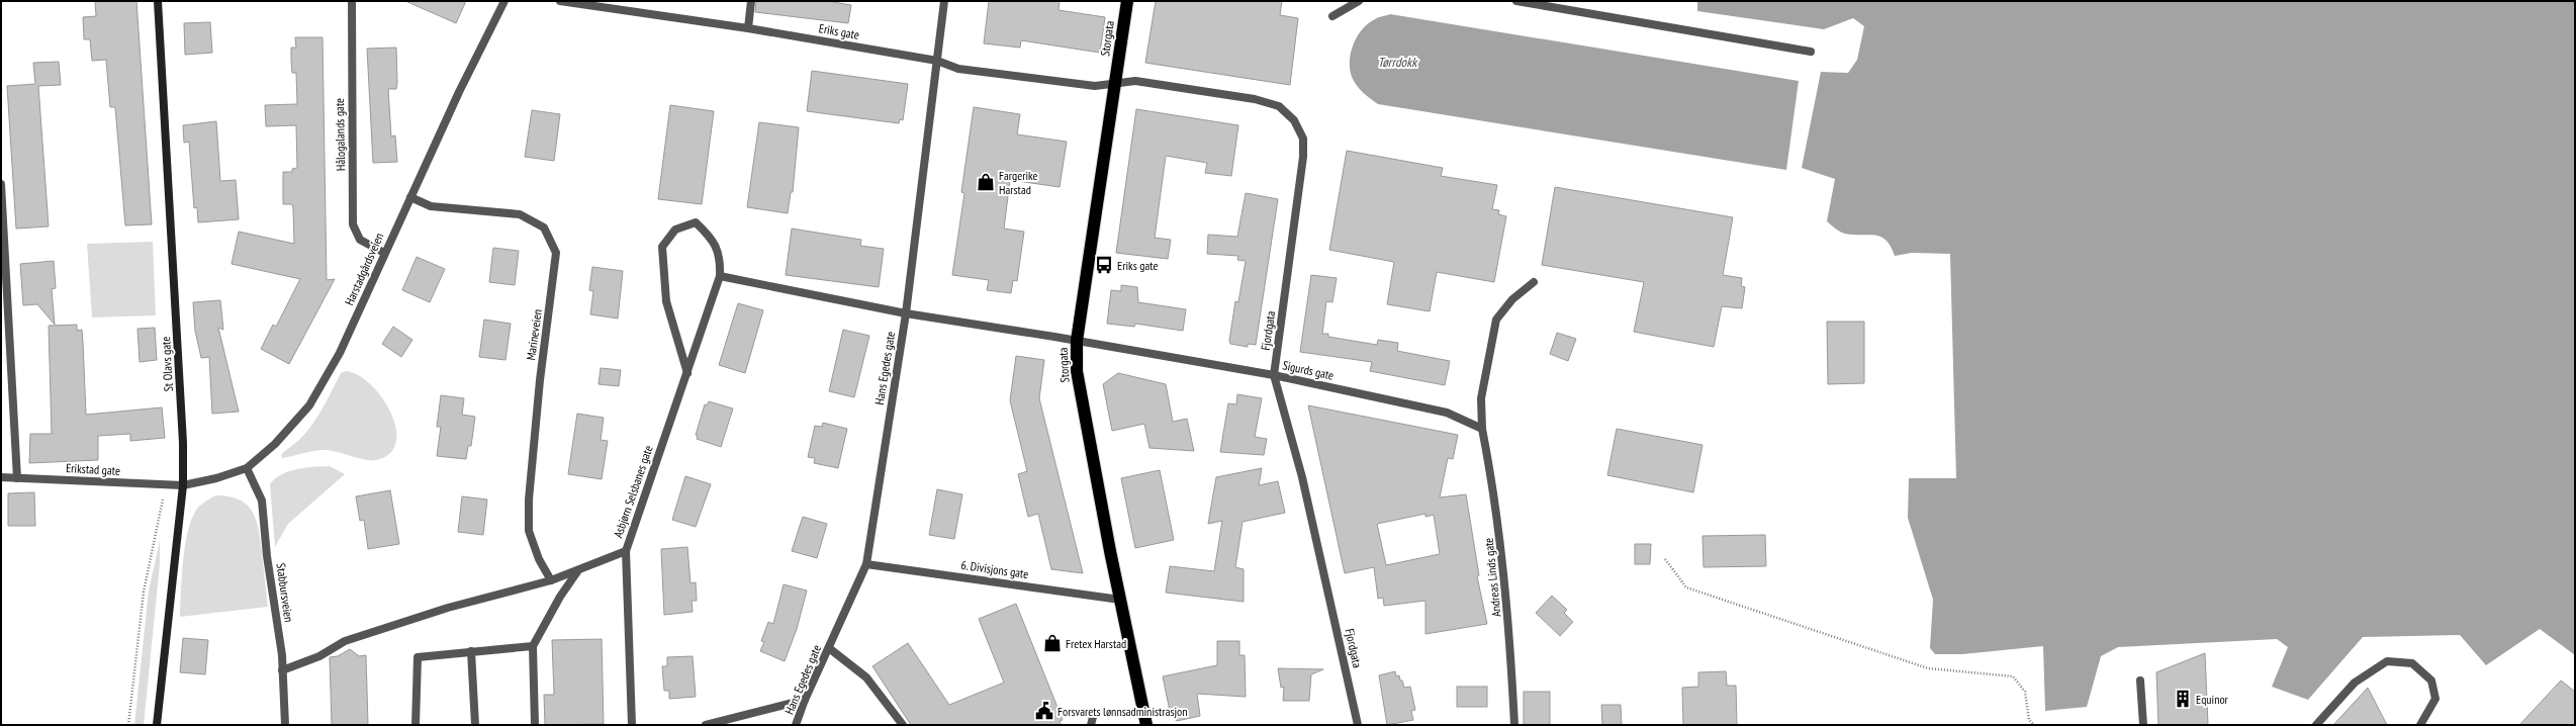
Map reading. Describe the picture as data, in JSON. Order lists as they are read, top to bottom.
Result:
{
  "streets": {
    "highway": ["Storgata"],
    "street": [
      "Eriks gate",
      "Hålogalands gate",
      "Harstadgårdsveien",
      "Fjordgata",
      "Marineveien",
      "St Olavs gate",
      "Hans Egedes gate",
      "Sigurds gate",
      "Erikstad gate",
      "Asbjørn Selsbanes gate",
      "6. Divisjons gate",
      "Andreas Linds gate",
      "Stabbursveien"
    ]
  },
  "crossings": [
    ["Eriks gate", "Storgata"],
    ["Eriks gate", "Fjordgata"],
    ["Eriks gate", "Hans Egedes gate"],
    ["Storgata", "Fjordgata"],
    ["Storgata", "Sigurds gate"],
    ["Storgata", "6. Divisjons gate"],
    ["Hålogalands gate", "Harstadgårdsveien"],
    ["Harstadgårdsveien", "Marineveien"],
    ["Harstadgårdsveien", "St Olavs gate"],
    ["Harstadgårdsveien", "Erikstad gate"],
    ["Harstadgårdsveien", "Stabbursveien"],
    ["Fjordgata", "Sigurds gate"],
    ["St Olavs gate", "Erikstad gate"],
    ["Hans Egedes gate", "Sigurds gate"],
    ["Hans Egedes gate", "6. Divisjons gate"],
    ["Sigurds gate", "Asbjørn Selsbanes gate"],
    ["Sigurds gate", "Andreas Linds gate"]
  ],
  "water": ["Tørrdokk"],
  "places": {
    "shop": ["Fargerike Harstad", "Fretex Harstad"],
    "bus stop": ["Eriks gate"],
    "building": ["Equinor"],
    "public building": ["Forsvarets lønnsadministrasjon"]
  }
}
